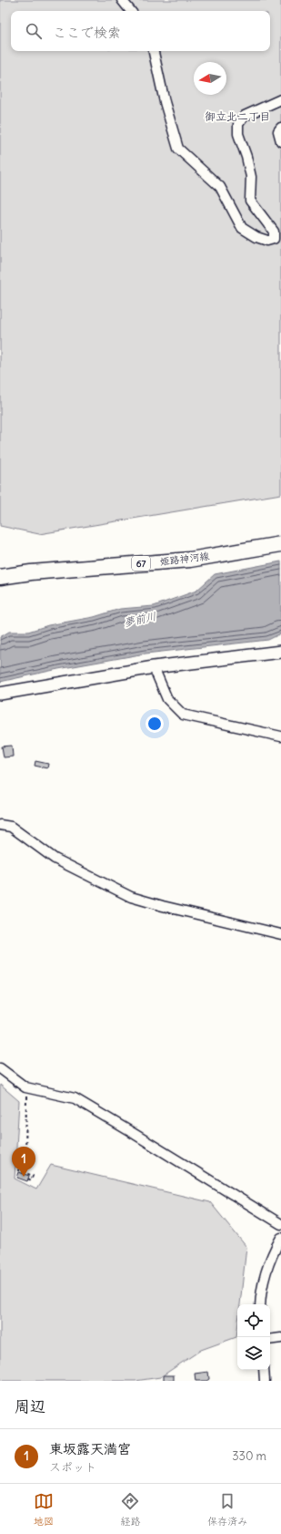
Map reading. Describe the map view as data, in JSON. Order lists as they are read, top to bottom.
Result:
{
  "streets": {
    "main road": ["姫路神河線", "67"]
  },
  "districts": ["御立北二丁目"],
  "water": ["夢前川"],
  "north": "left",
  "page": {
    "search": "ここで検索",
    "pins": "1",
    "heading": "周辺",
    "list": [
      {
        "mark": "1",
        "name": "東坂露天満宮",
        "note": "スポット",
        "value": "330 m"
      }
    ],
    "nav": ["地図", "経路", "保存済み"]
  }
}
